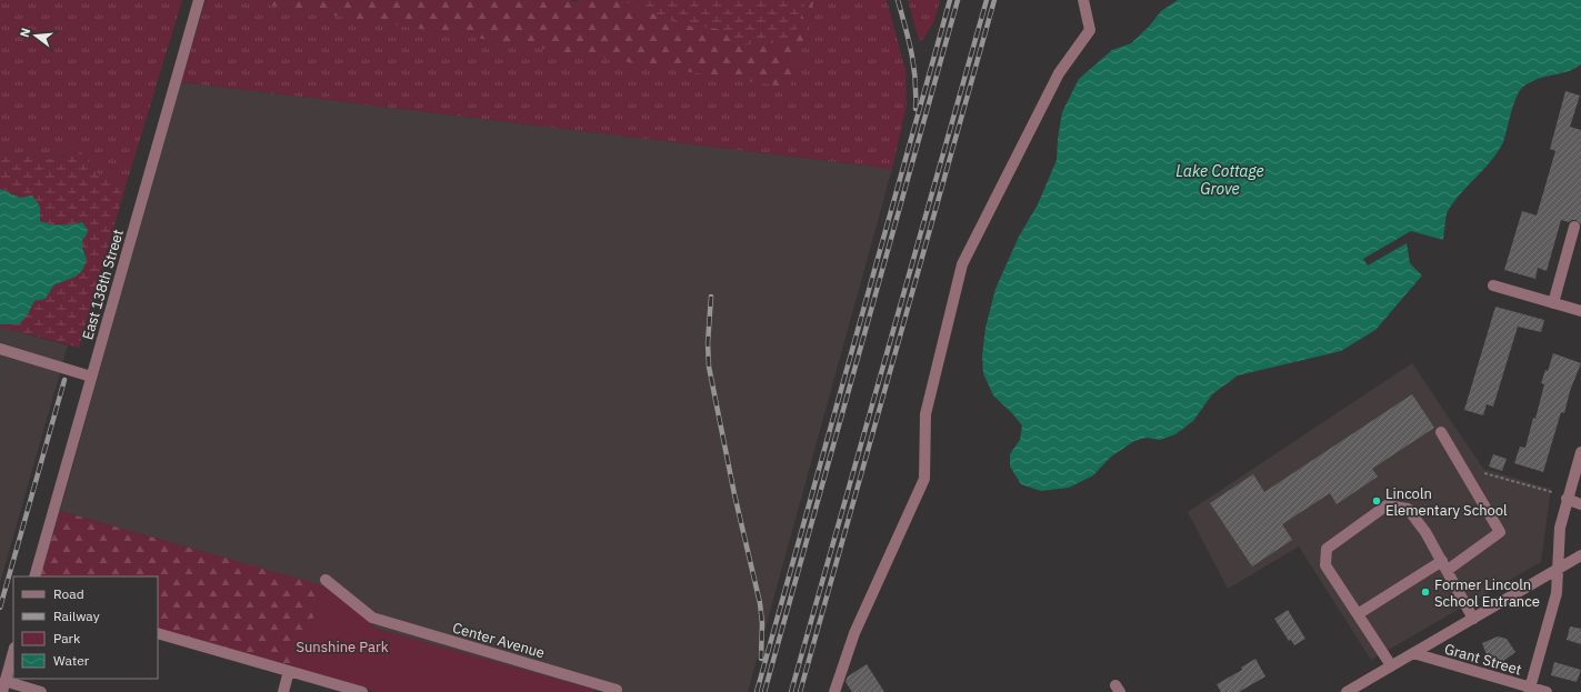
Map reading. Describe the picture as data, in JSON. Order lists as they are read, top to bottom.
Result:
{
  "streets": {
    "street": ["East 138th Street", "Center Avenue", "Grant Street"]
  },
  "water": ["Lake Cottage Grove"],
  "parks": ["Sunshine Park"],
  "places": ["Lincoln Elementary School", "Former Lincoln School Entrance"],
  "legend": [
    "Road",
    "Railway",
    "Park",
    "Water"
  ],
  "north": "left"
}
